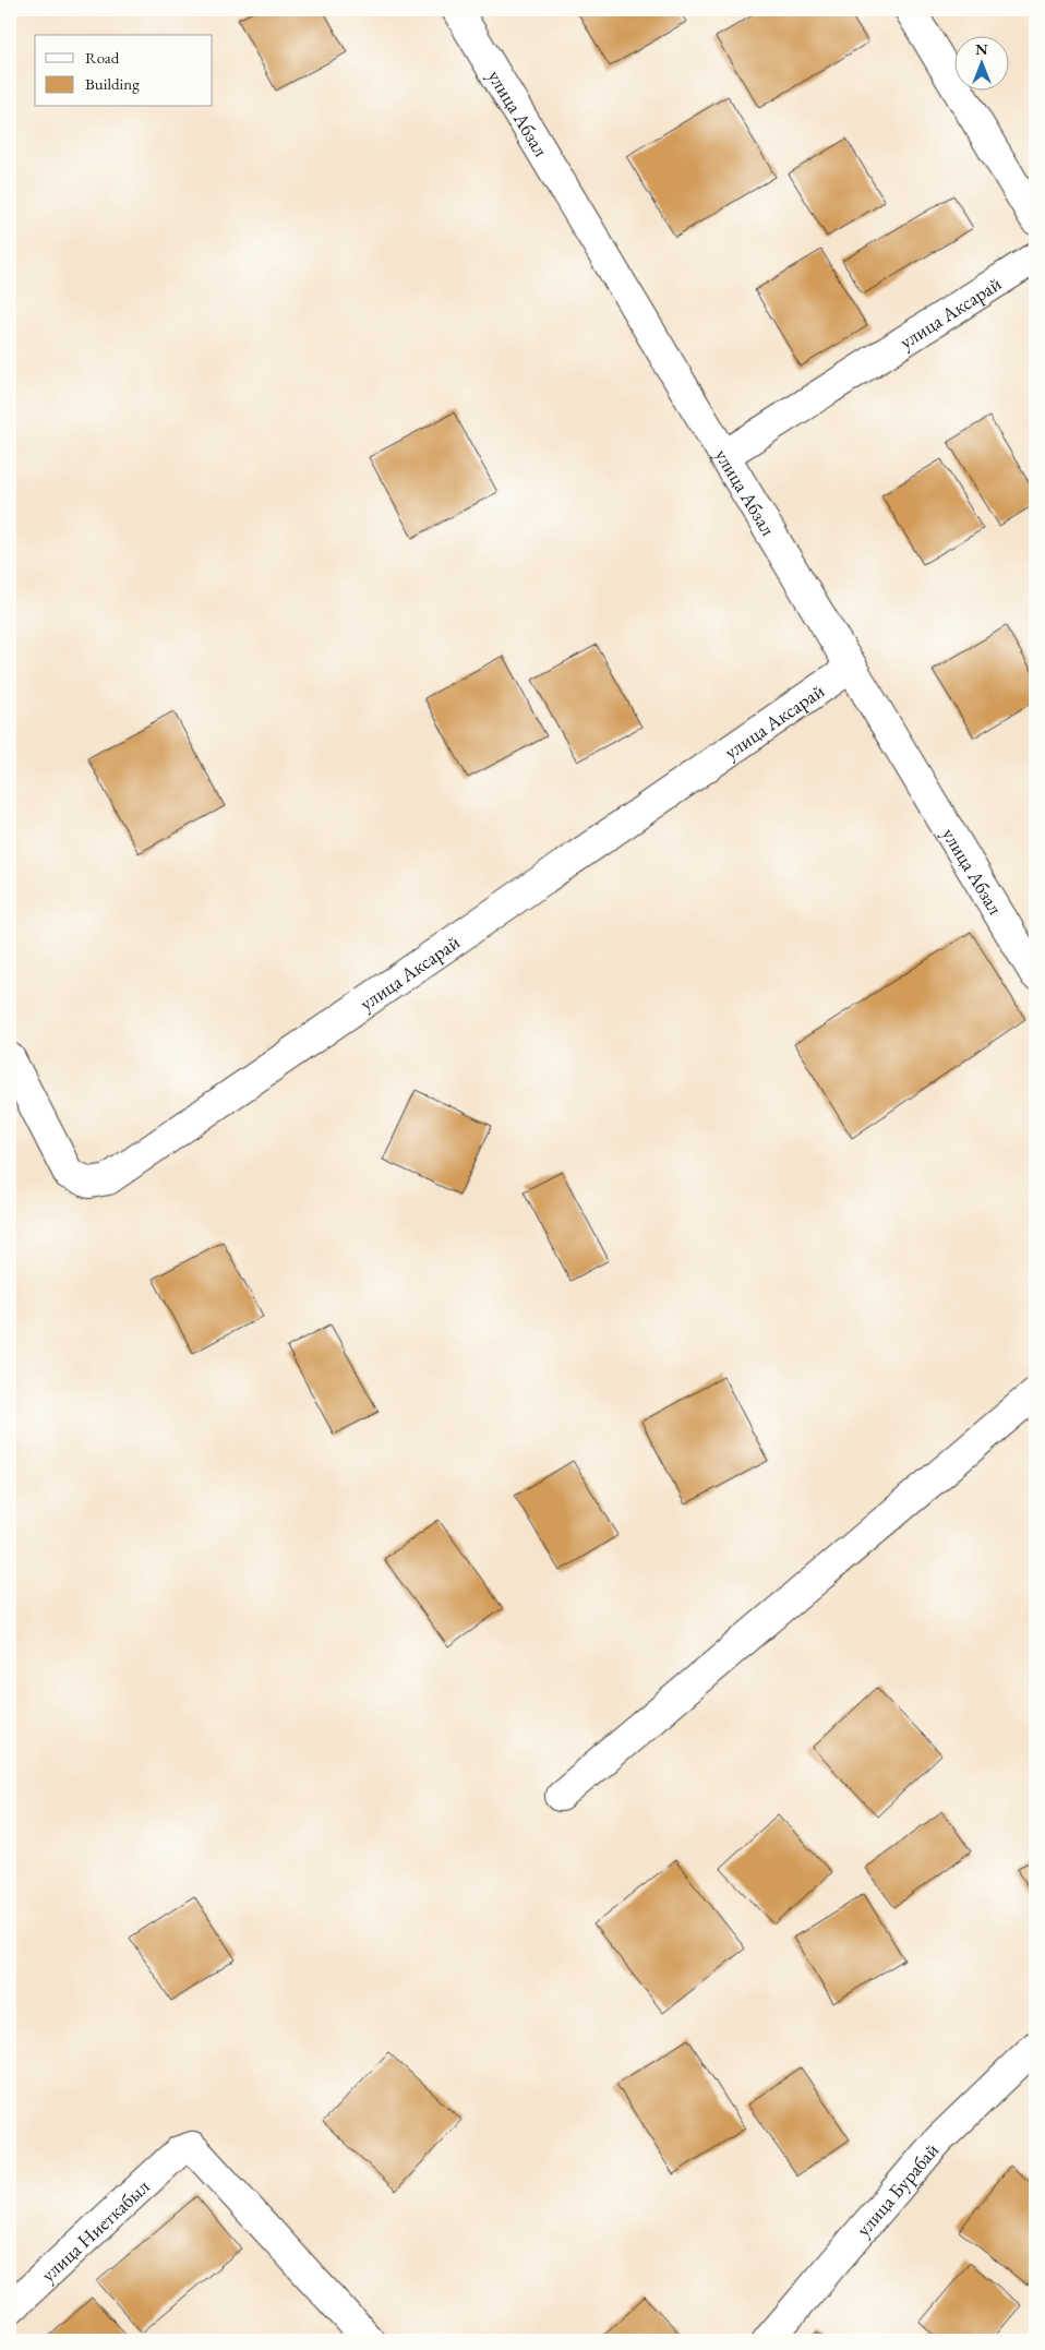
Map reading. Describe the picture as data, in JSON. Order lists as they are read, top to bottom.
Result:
{
  "streets": {
    "street": [
      "улица Абзал",
      "улица Аксарай",
      "улица Бурабай",
      "улица Ниеткабыл"
    ]
  },
  "crossings": [
    ["улица Абзал", "улица Аксарай"]
  ],
  "legend": ["Road", "Building"],
  "north": "top"
}
